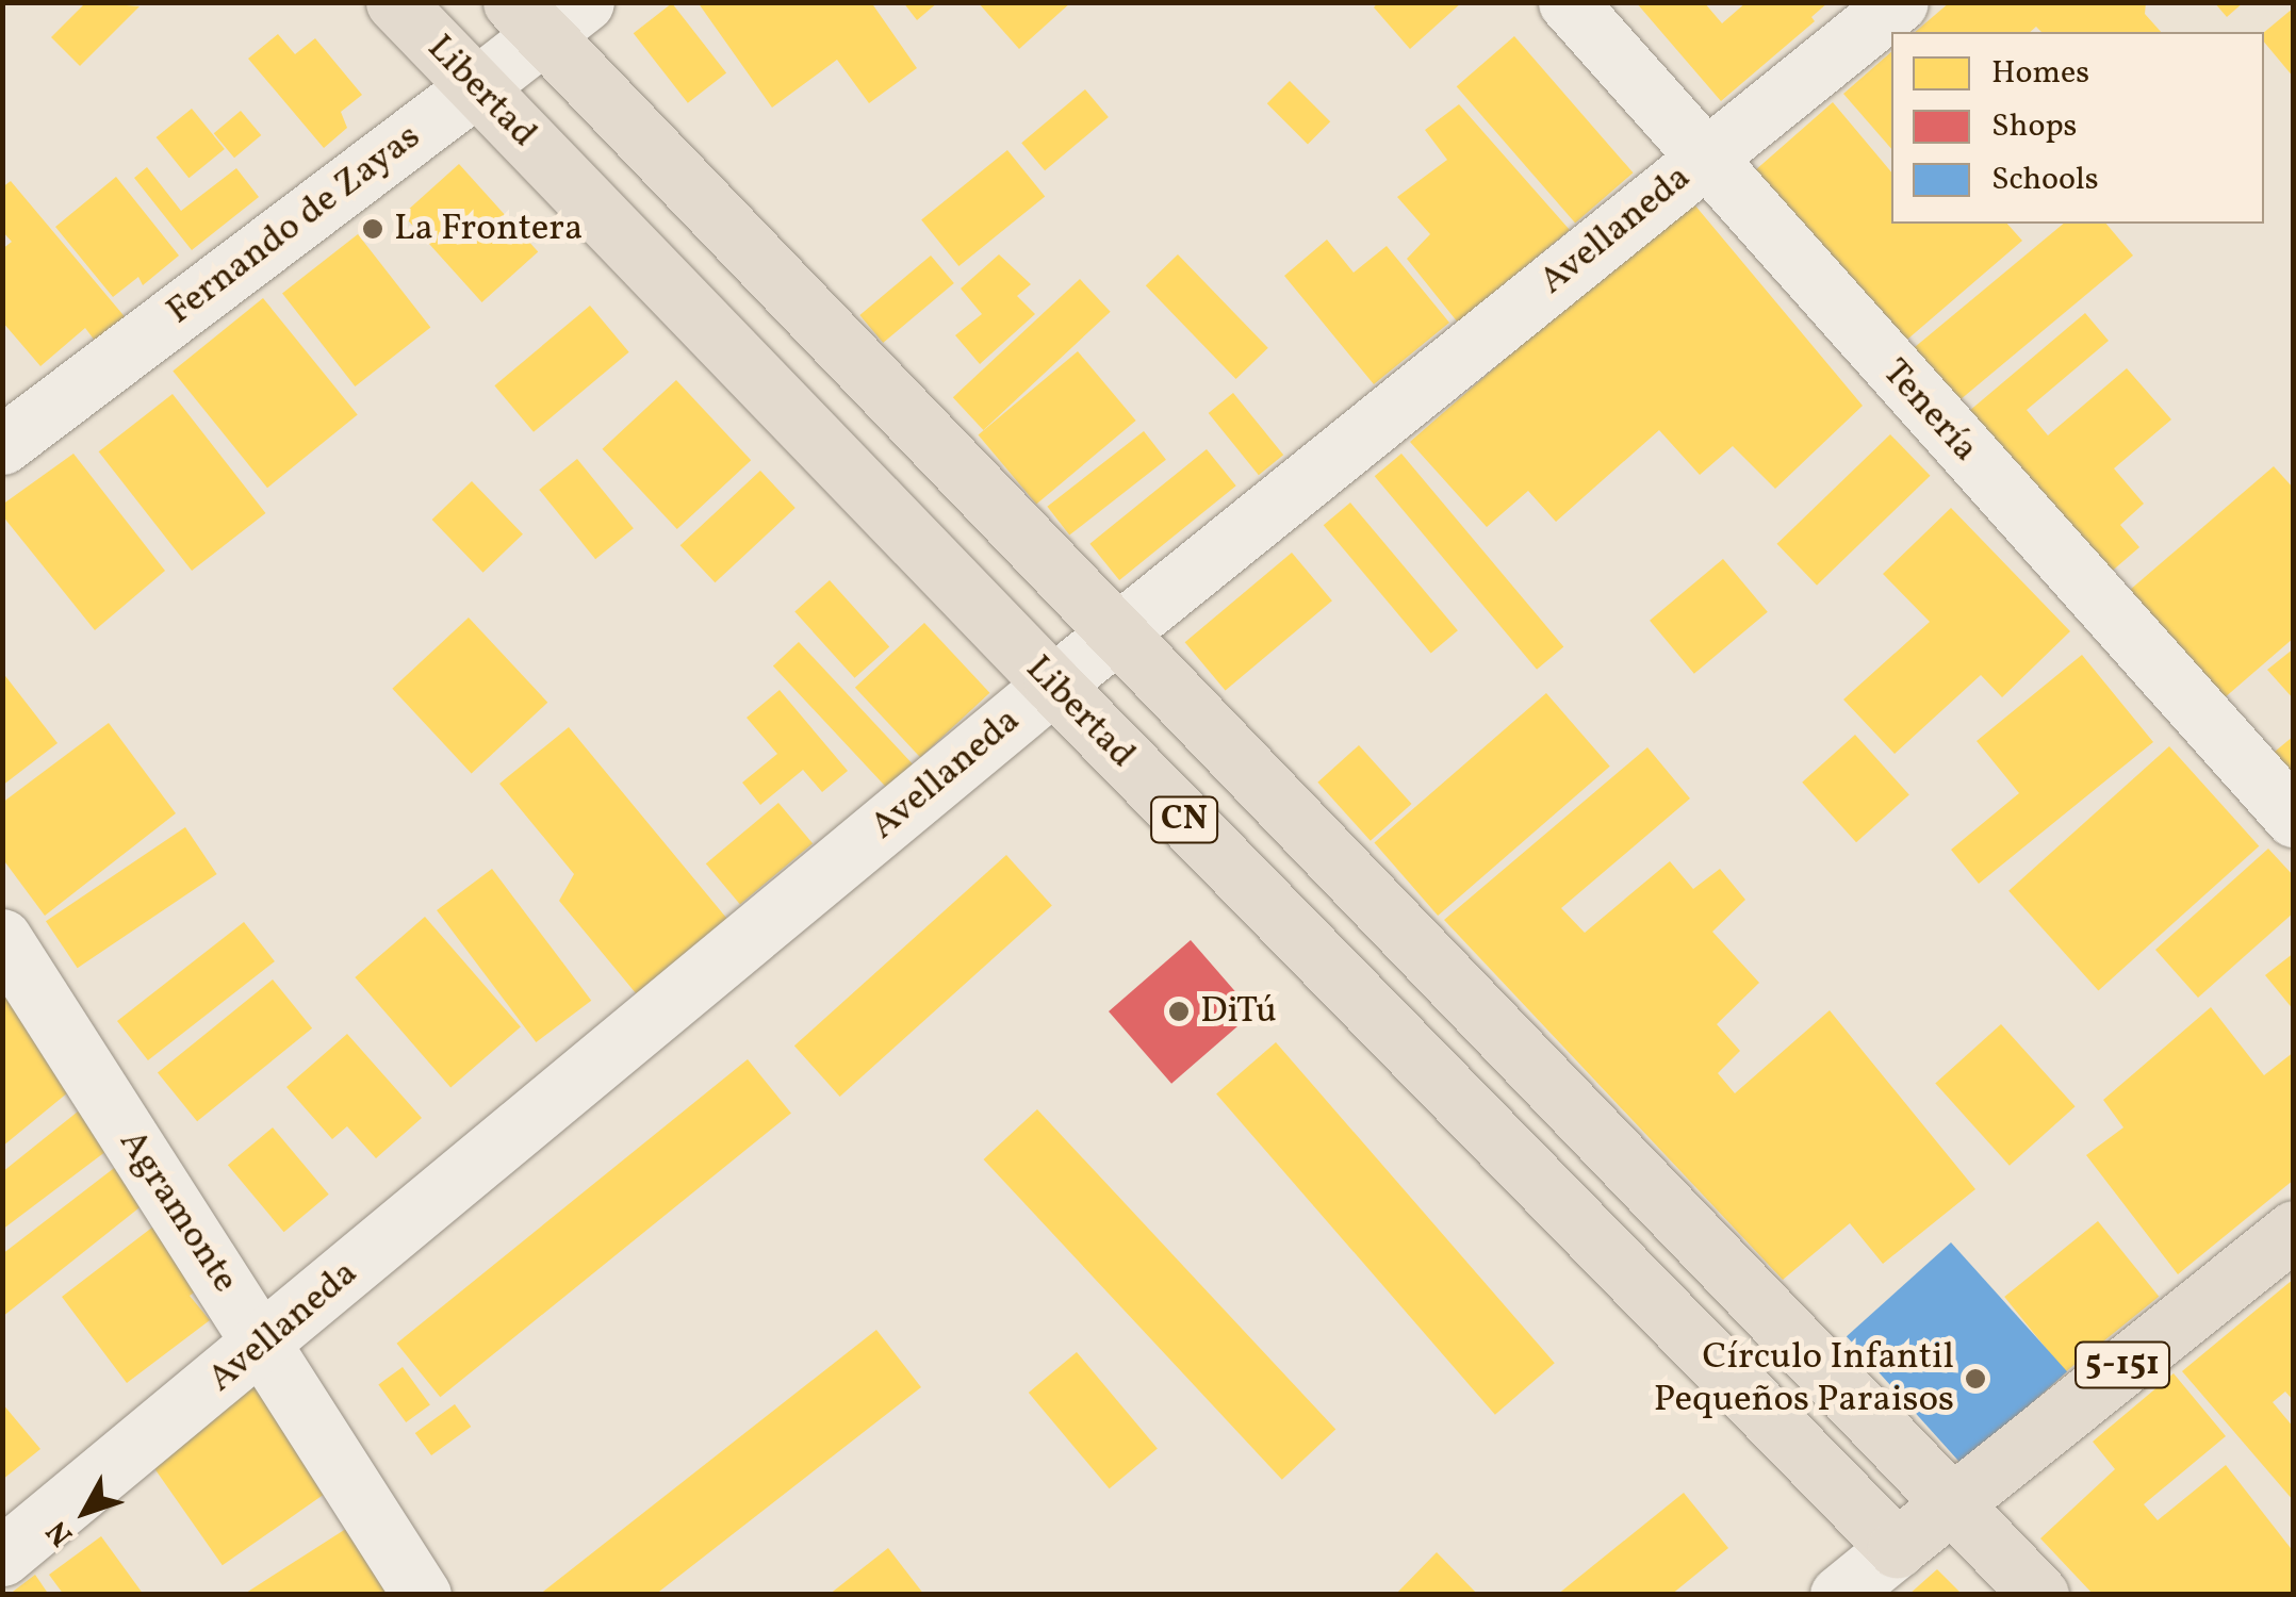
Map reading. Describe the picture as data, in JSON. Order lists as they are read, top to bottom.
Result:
{
  "streets": {
    "main road": ["Libertad", "CN", "5-151"],
    "street": [
      "Fernando de Zayas",
      "Avellaneda",
      "Tenería",
      "Agramonte"
    ]
  },
  "crossings": [
    ["Libertad", "Fernando de Zayas"],
    ["Libertad", "Avellaneda"],
    ["Libertad", "5-151"],
    ["Fernando de Zayas", "CN"],
    ["Avellaneda", "Tenería"],
    ["Avellaneda", "CN"],
    ["Avellaneda", "Agramonte"],
    ["CN", "5-151"]
  ],
  "places": ["La Frontera", "DiTú", "Círculo Infantil Pequeños Paraisos"],
  "legend": ["Homes", "Shops", "Schools"],
  "north": "bottom left"
}
